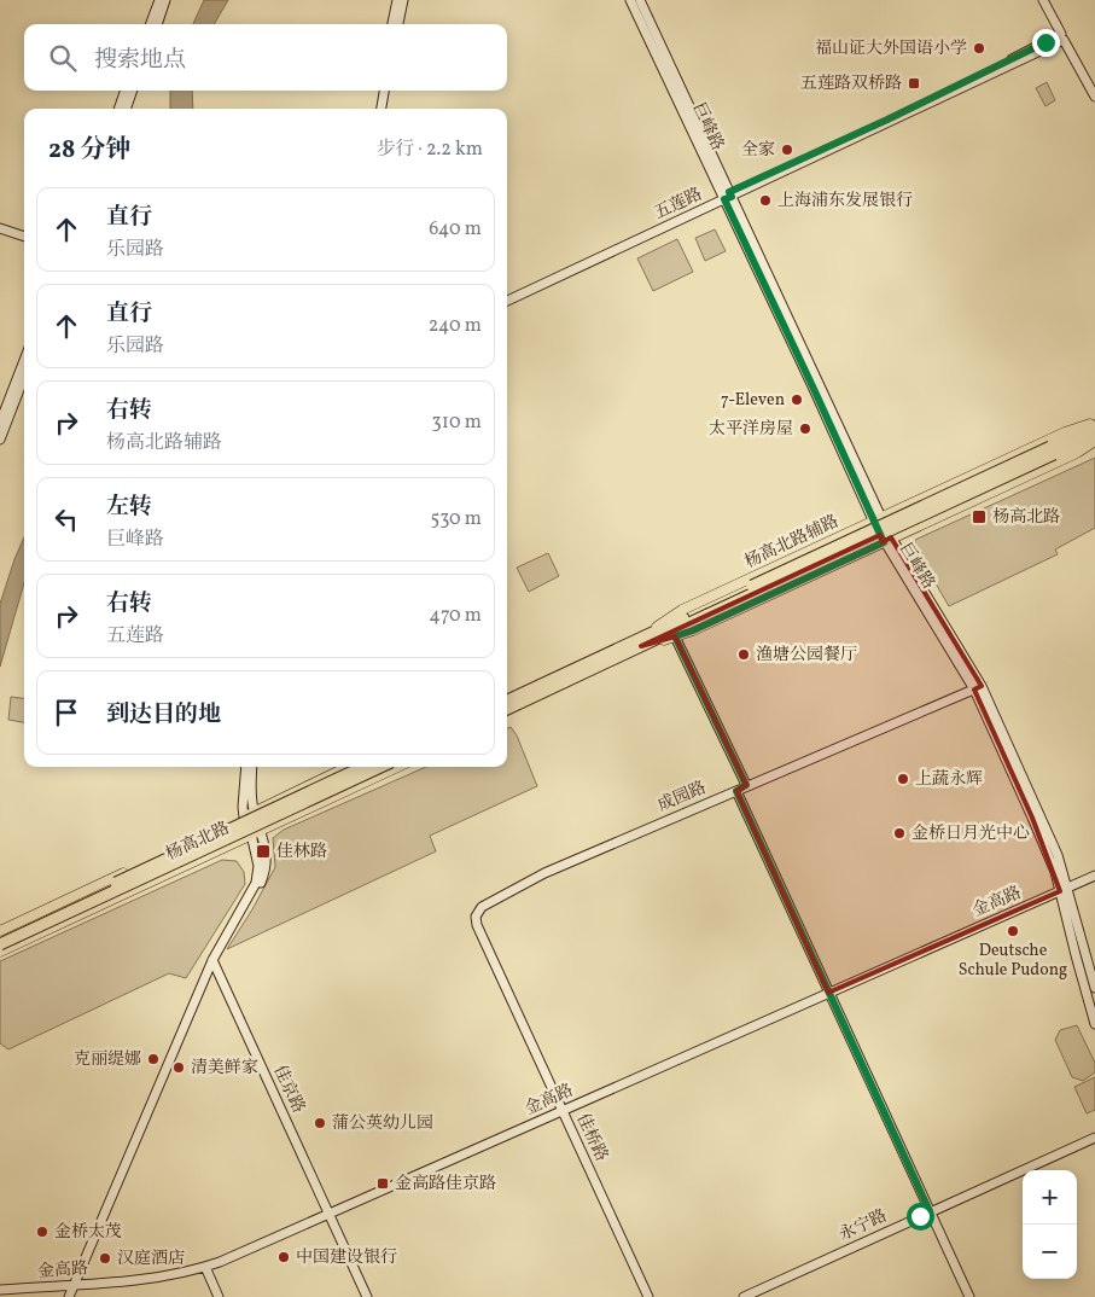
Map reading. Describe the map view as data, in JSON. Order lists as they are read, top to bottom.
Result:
{
  "streets": {
    "highway": ["杨高北路"],
    "main road": ["杨高北路辅路"],
    "street": [
      "巨峰路",
      "五莲路",
      "成园路",
      "金高路",
      "佳京路",
      "佳桥路",
      "永宁路"
    ]
  },
  "crossings": [
    ["巨峰路", "五莲路"],
    ["巨峰路", "杨高北路辅路"],
    ["巨峰路", "成园路"],
    ["巨峰路", "金高路"],
    ["成园路", "佳桥路"],
    ["金高路", "佳京路"],
    ["金高路", "佳桥路"]
  ],
  "places": {
    "other": [
      "福山证大外国语小学",
      "全家",
      "上海浦东发展银行",
      "7-Eleven",
      "太平洋房屋",
      "渔塘公园餐厅",
      "上蔬永辉",
      "金桥日月光中心",
      "Deutsche Schule Pudong",
      "克丽缇娜",
      "清美鲜家",
      "蒲公英幼儿园",
      "金桥太茂",
      "中国建设银行",
      "汉庭酒店"
    ],
    "transit": [
      "五莲路双桥路",
      "杨高北路",
      "佳林路",
      "金高路佳京路"
    ]
  },
  "page": {
    "search": "搜索地点",
    "heading": ["28 分钟", "步行 · 2.2 km"],
    "list": [
      ["直行", "乐园路", "640 m"],
      ["直行", "乐园路", "240 m"],
      ["右转", "杨高北路辅路", "310 m"],
      ["左转", "巨峰路", "530 m"],
      ["右转", "五莲路", "470 m"],
      "到达目的地"
    ],
    "map_buttons": ["+", "−"]
  }
}
